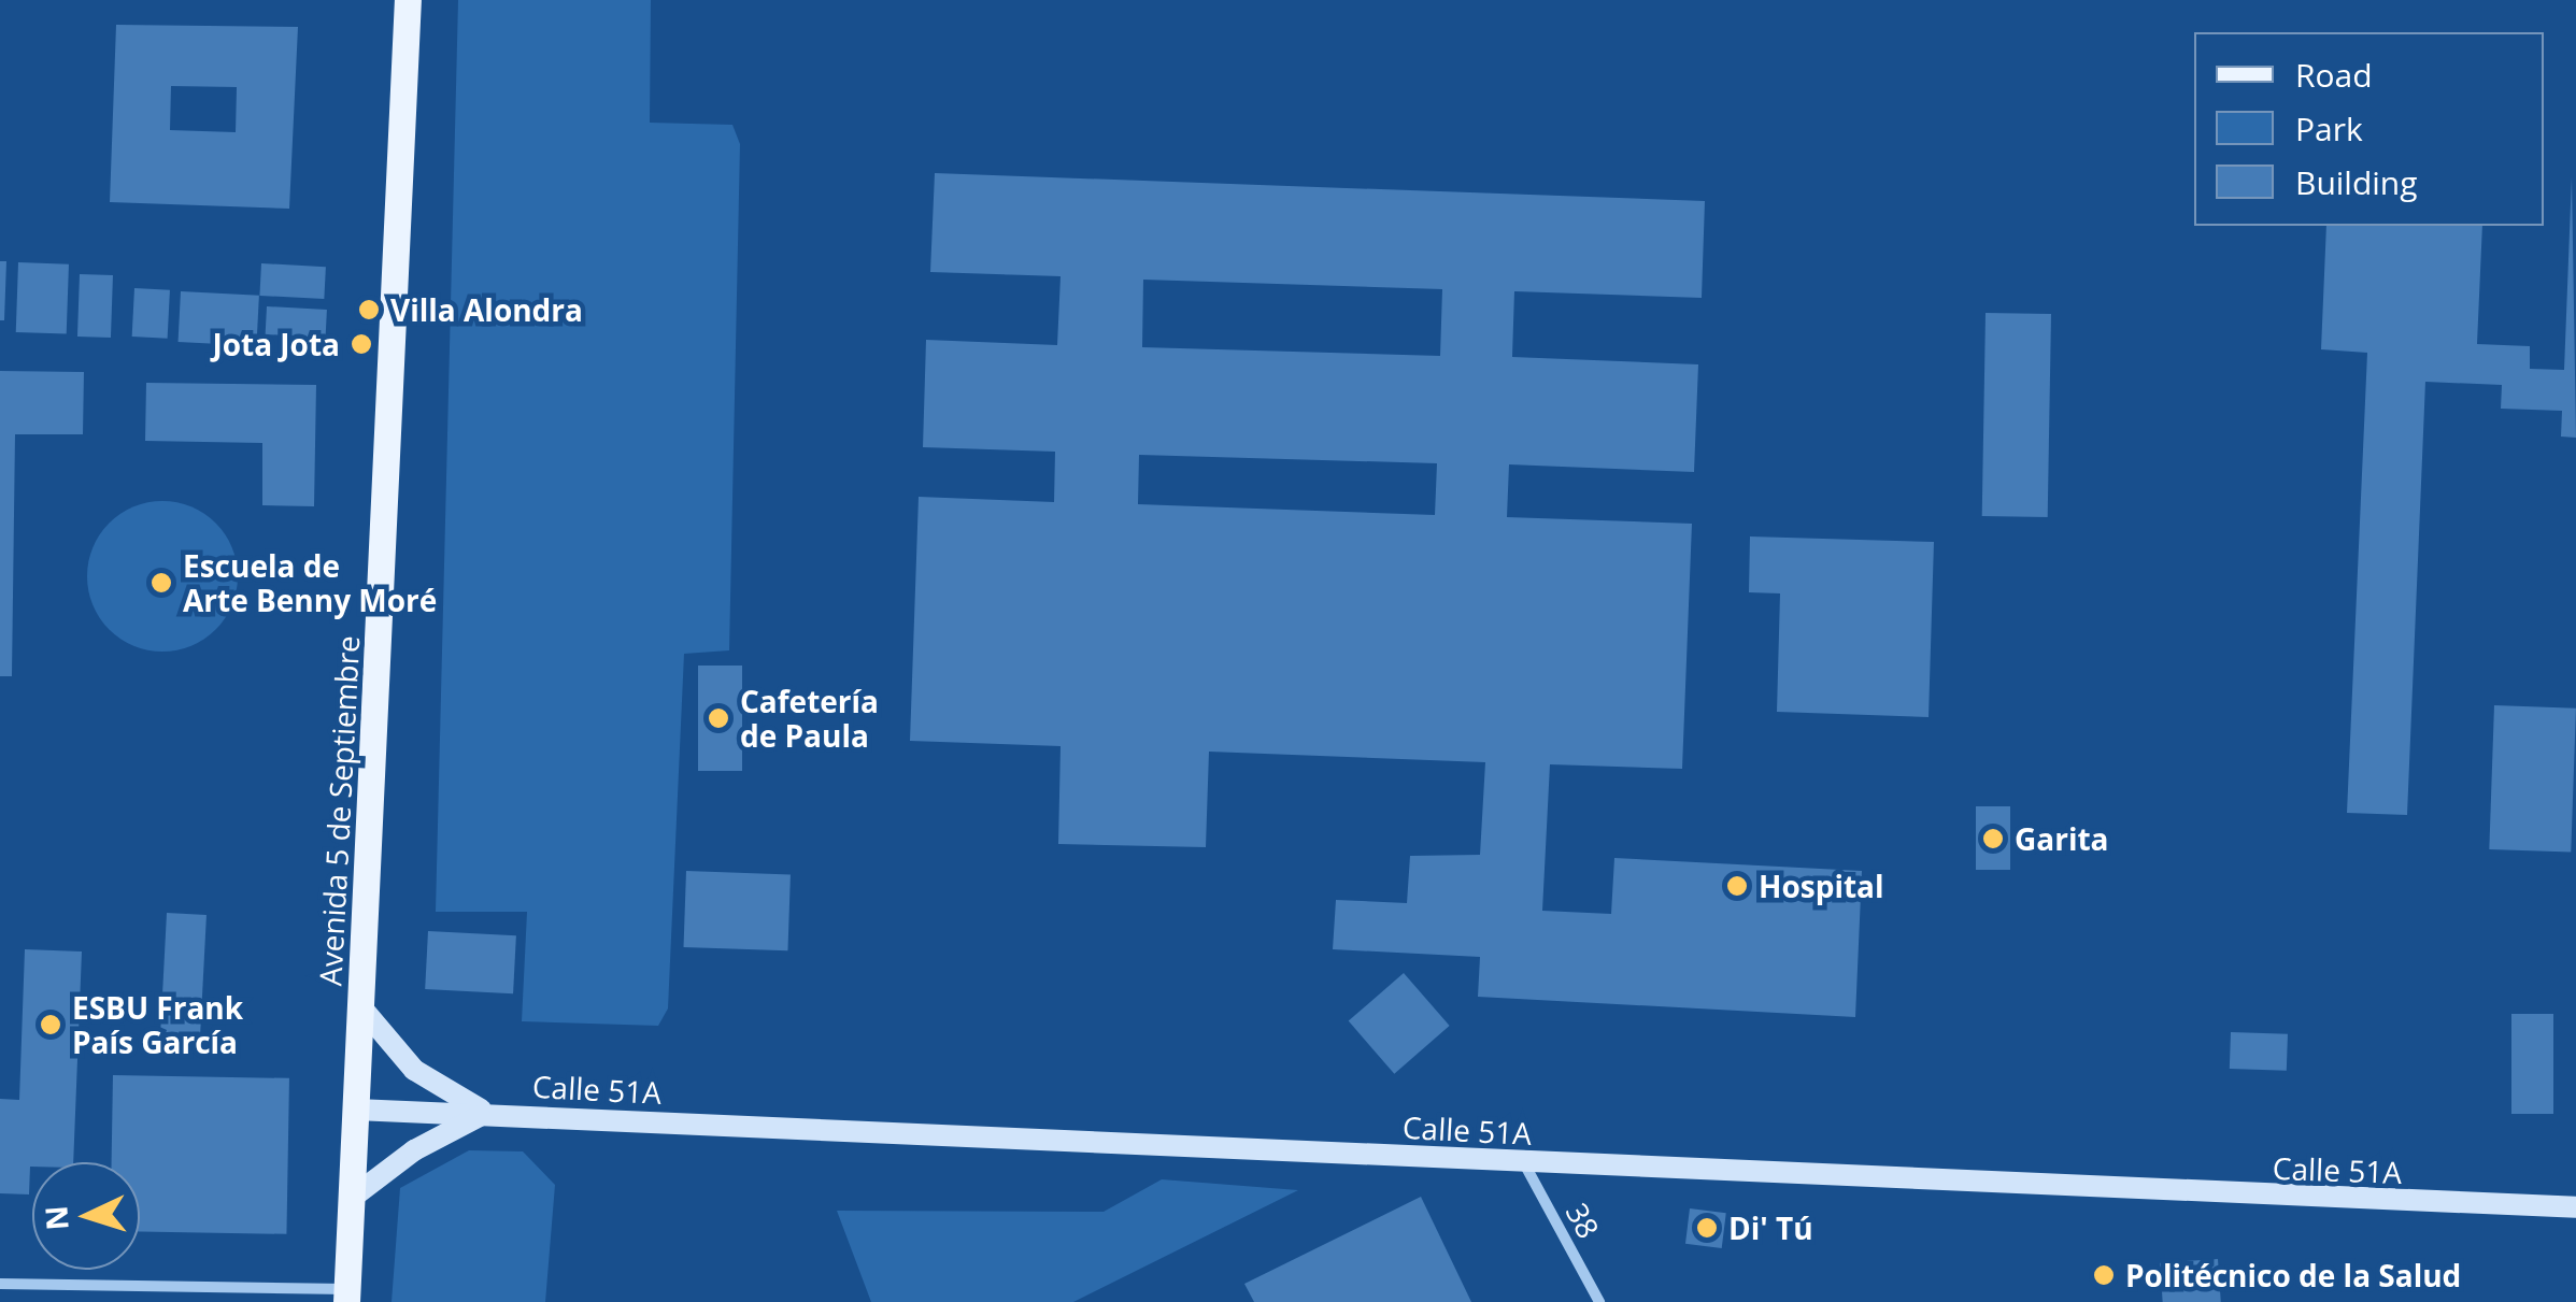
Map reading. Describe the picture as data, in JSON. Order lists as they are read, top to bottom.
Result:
{
  "streets": {
    "main road": ["Avenida 5 de Septiembre", "Calle 51A"],
    "street": ["38"]
  },
  "crossings": [
    ["Avenida 5 de Septiembre", "Calle 51A"],
    ["Calle 51A", "38"]
  ],
  "places": [
    "Villa Alondra",
    "Jota Jota",
    "Escuela de Arte Benny Moré",
    "Cafetería de Paula",
    "Garita",
    "Hospital",
    "ESBU Frank País García",
    "Di' Tú",
    "Politécnico de la Salud"
  ],
  "legend": ["Road", "Park", "Building"],
  "north": "left"
}
